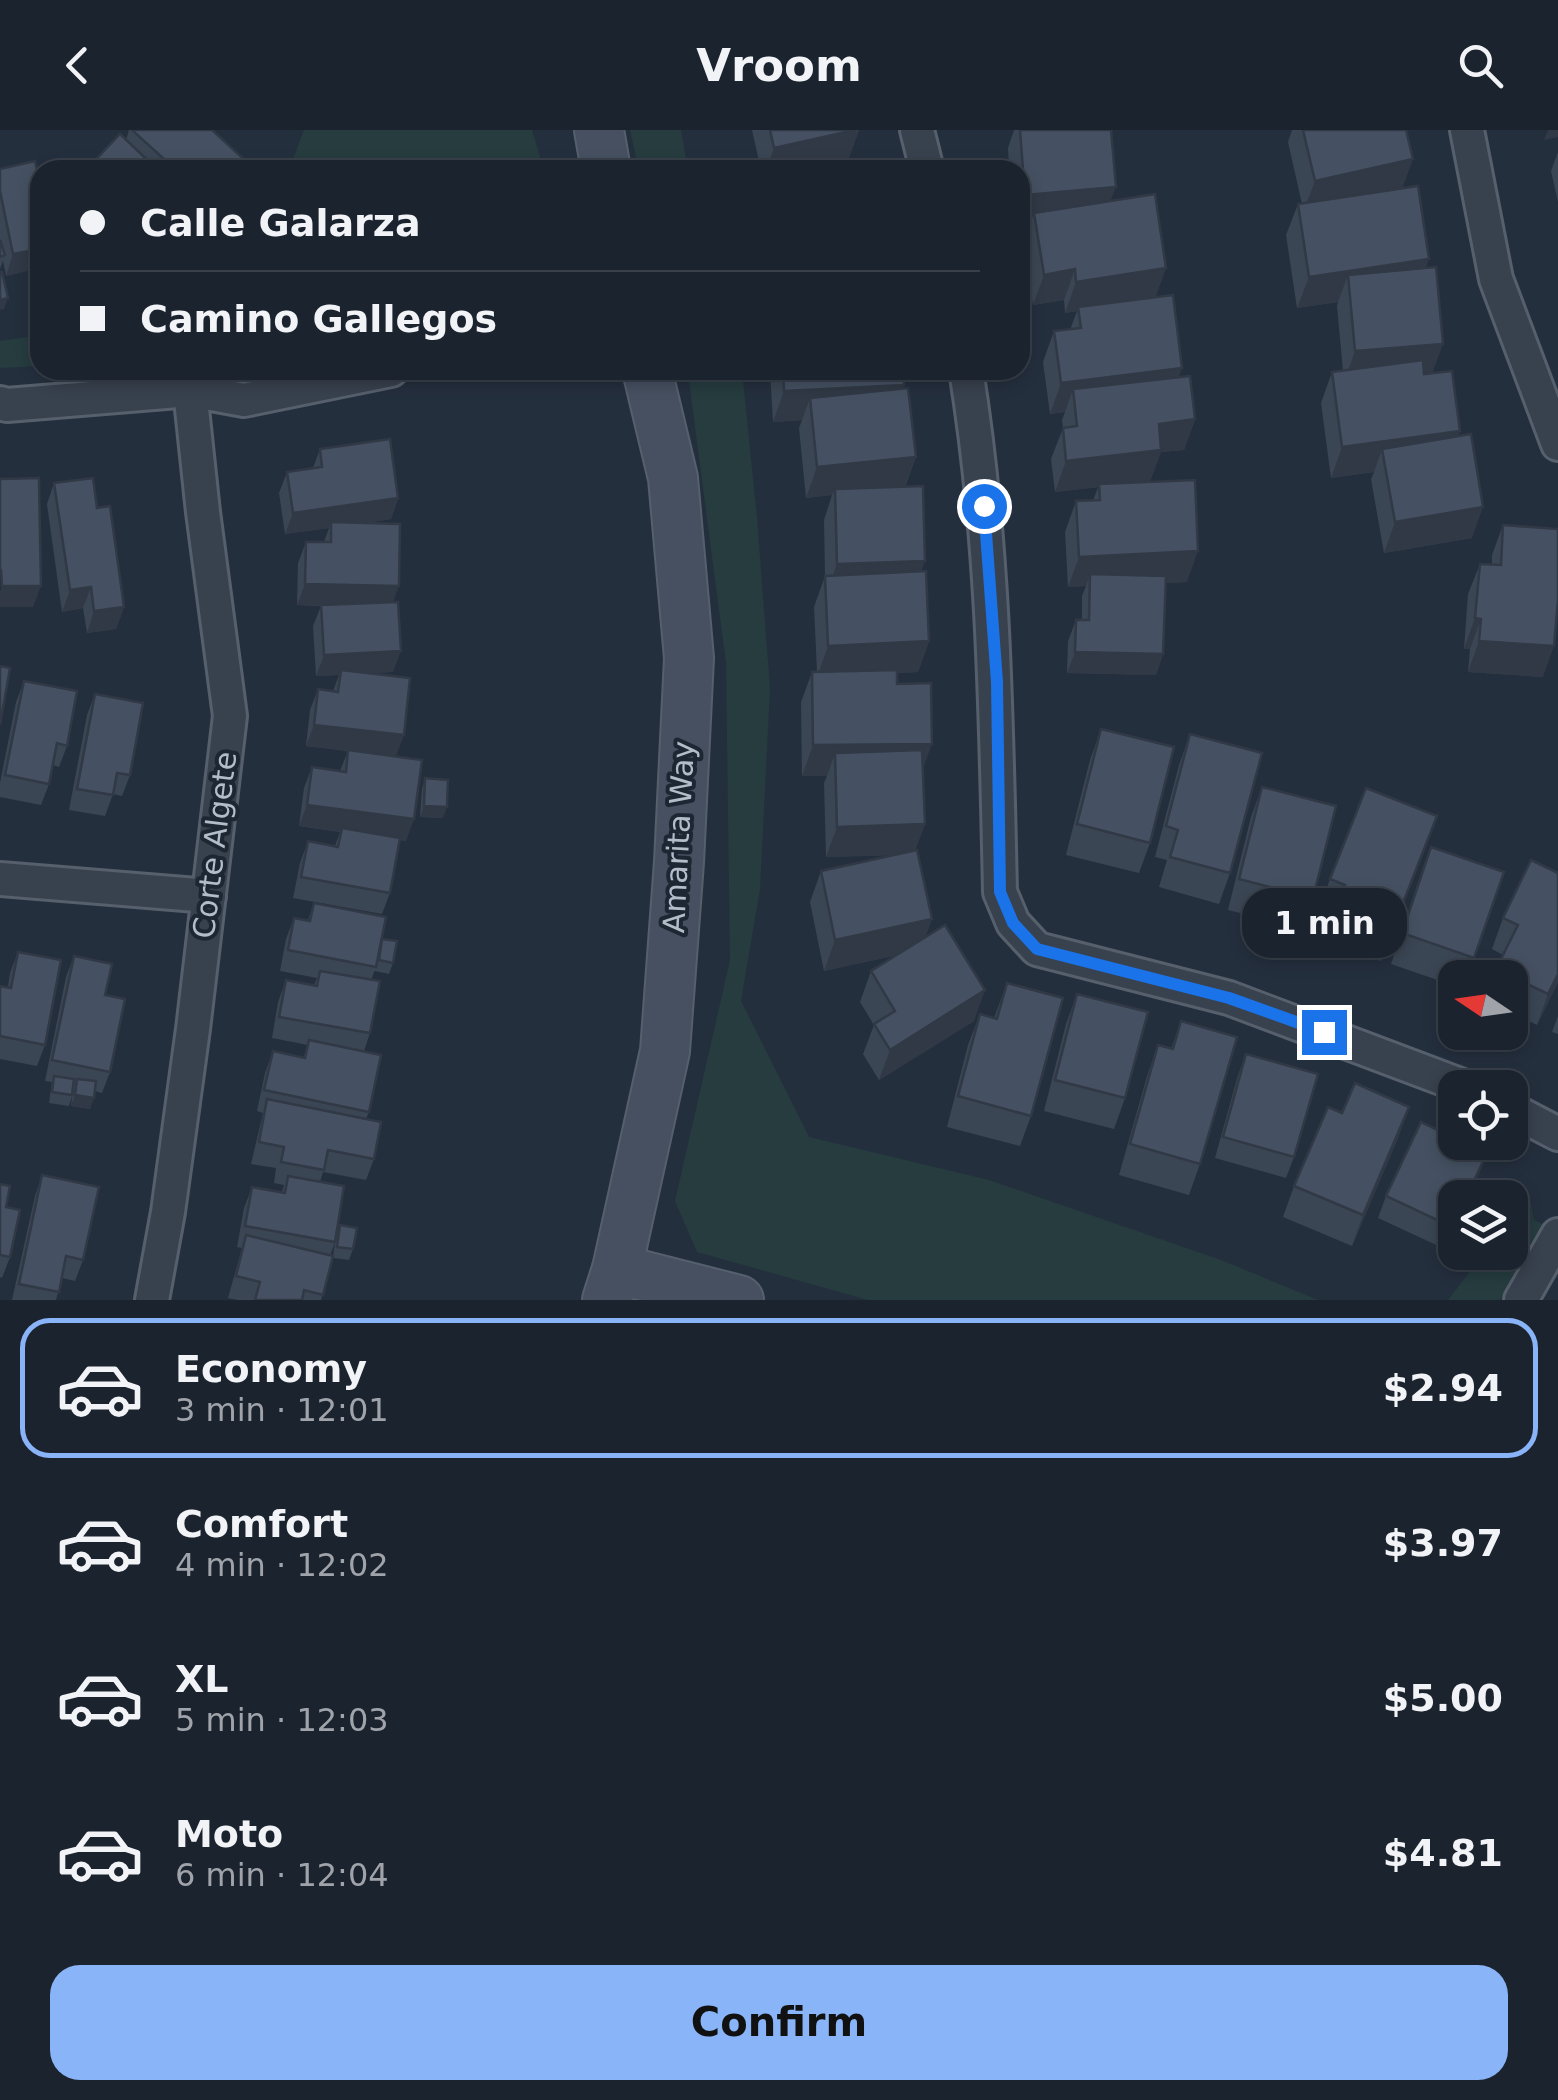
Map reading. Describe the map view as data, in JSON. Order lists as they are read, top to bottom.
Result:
{
  "streets": {
    "street": ["Amarita Way", "Corte Algete"]
  },
  "north": "left",
  "page": {
    "header": "Vroom",
    "banner": ["Calle Galarza", "Camino Gallegos"],
    "bubble": "1 min",
    "list": [
      {
        "name": "Economy",
        "note": "3 min · 12:01",
        "value": "$2.94"
      },
      {
        "name": "Comfort",
        "note": "4 min · 12:02",
        "value": "$3.97"
      },
      {
        "name": "XL",
        "note": "5 min · 12:03",
        "value": "$5.00"
      },
      {
        "name": "Moto",
        "note": "6 min · 12:04",
        "value": "$4.81"
      }
    ],
    "buttons": "Confirm"
  }
}
